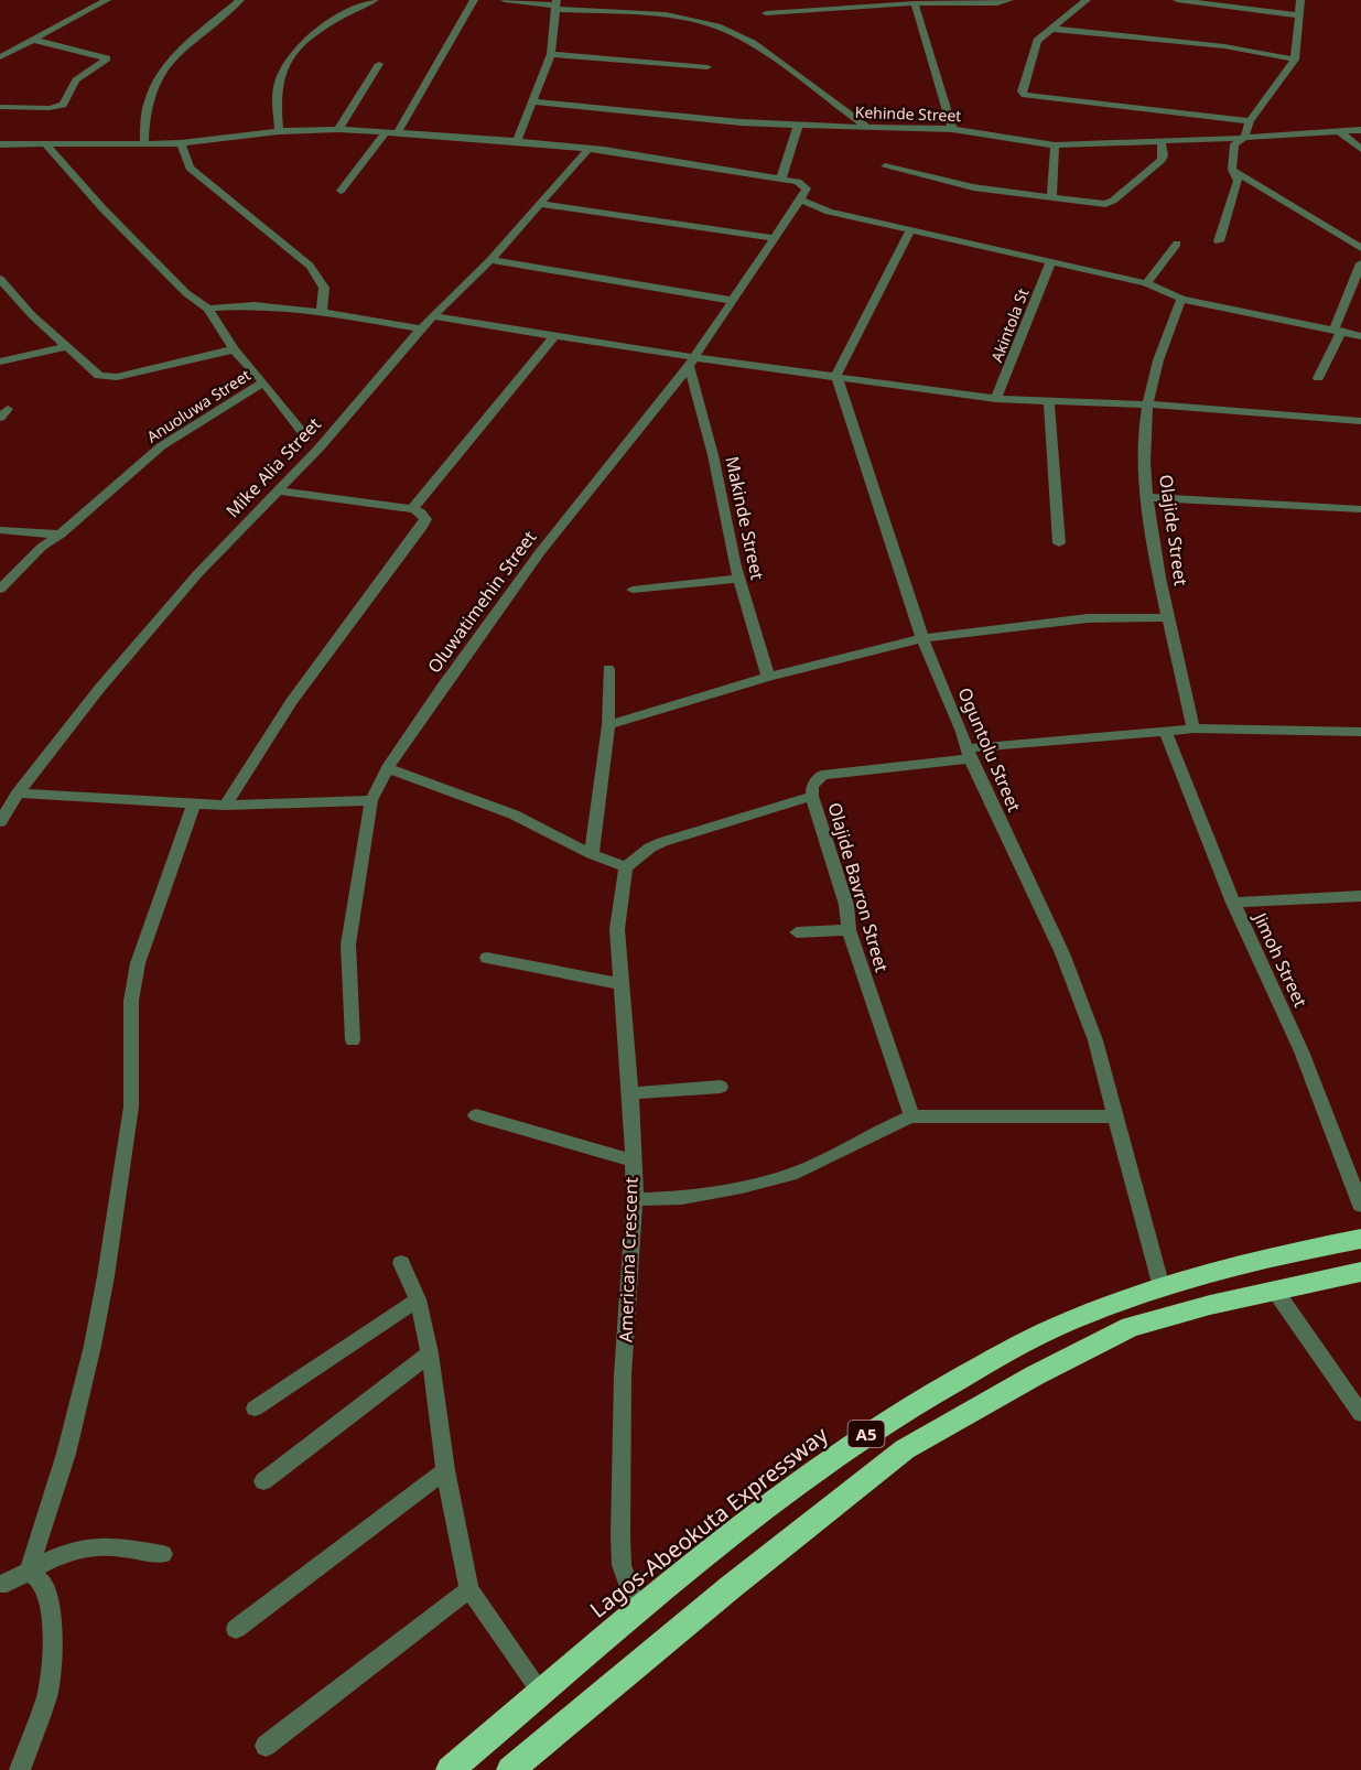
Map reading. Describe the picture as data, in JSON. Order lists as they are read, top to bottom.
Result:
{
  "streets": {
    "highway": ["A5", "Lagos-Abeokuta Expressway"],
    "street": [
      "Kehinde Street",
      "Akintola St",
      "Anuoluwa Street",
      "Mike Alia Street",
      "Makinde Street",
      "Olajide Street",
      "Oluwatimehin Street",
      "Oguntolu Street",
      "Olajide Bavron Street",
      "Jimoh Street",
      "Americana Crescent"
    ]
  },
  "crossings": [
    ["Makinde Street", "Oluwatimehin Street"],
    ["Oguntolu Street", "Olajide Bavron Street"],
    ["Oguntolu Street", "Lagos-Abeokuta Expressway"],
    ["Americana Crescent", "Lagos-Abeokuta Expressway"]
  ]
}
